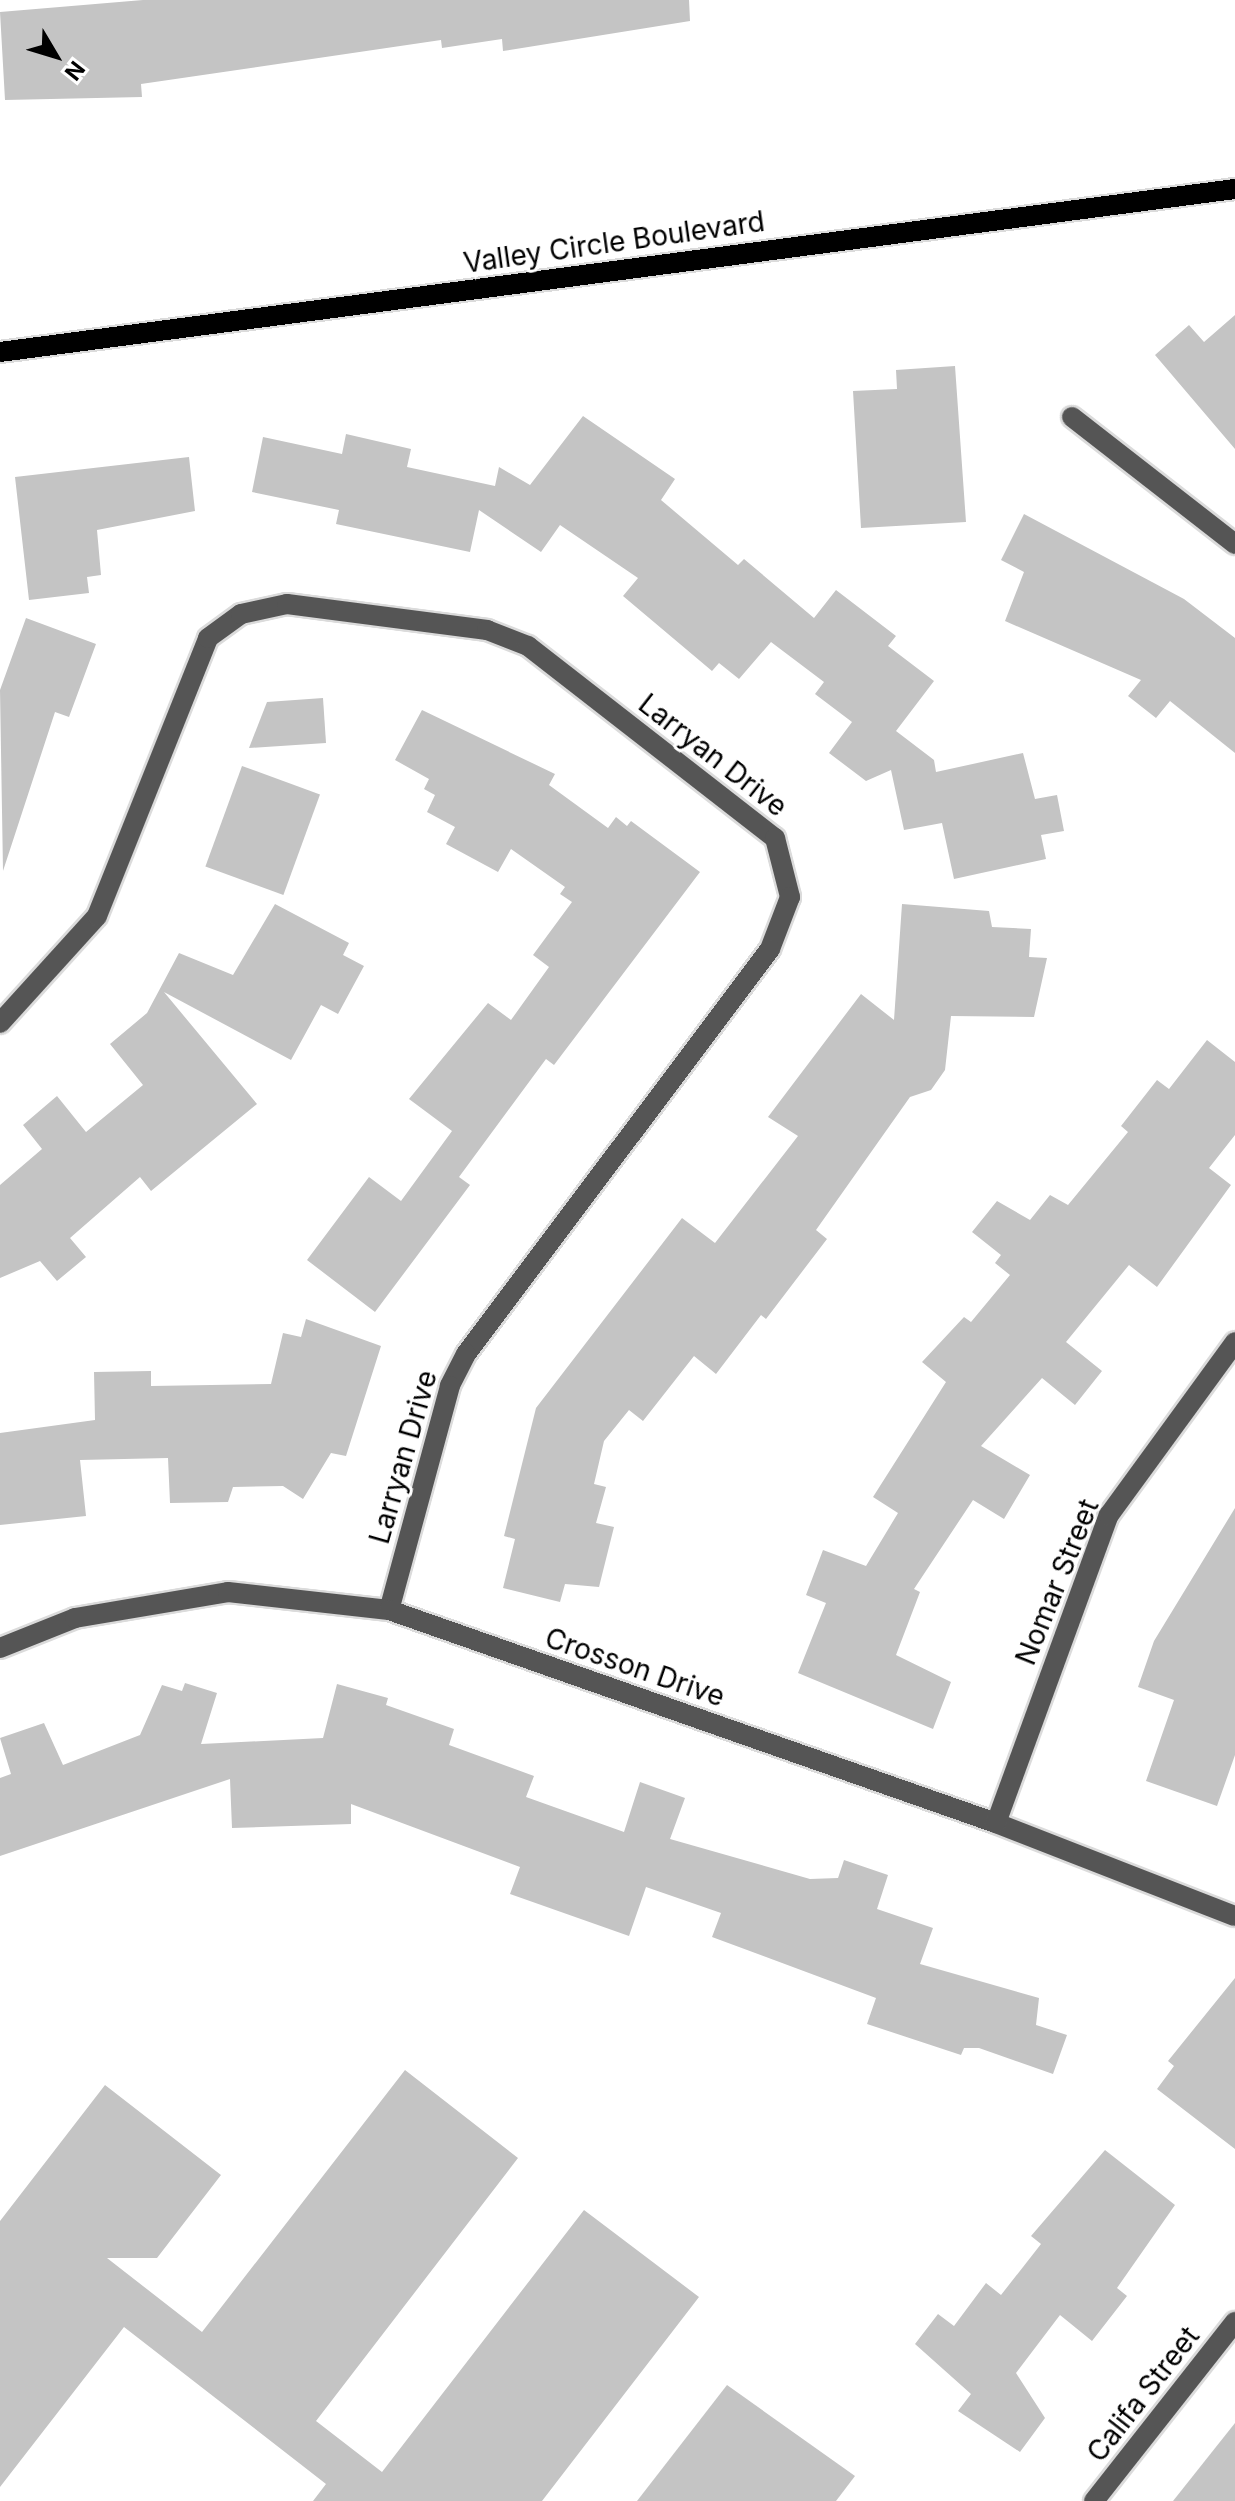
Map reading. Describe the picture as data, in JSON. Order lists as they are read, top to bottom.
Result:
{
  "streets": {
    "main road": ["Valley Circle Boulevard"],
    "street": [
      "Larryan Drive",
      "Nomar Street",
      "Crosson Drive",
      "Califa Street"
    ]
  },
  "crossings": [
    ["Larryan Drive", "Crosson Drive"],
    ["Nomar Street", "Crosson Drive"]
  ],
  "north": "bottom right"
}
